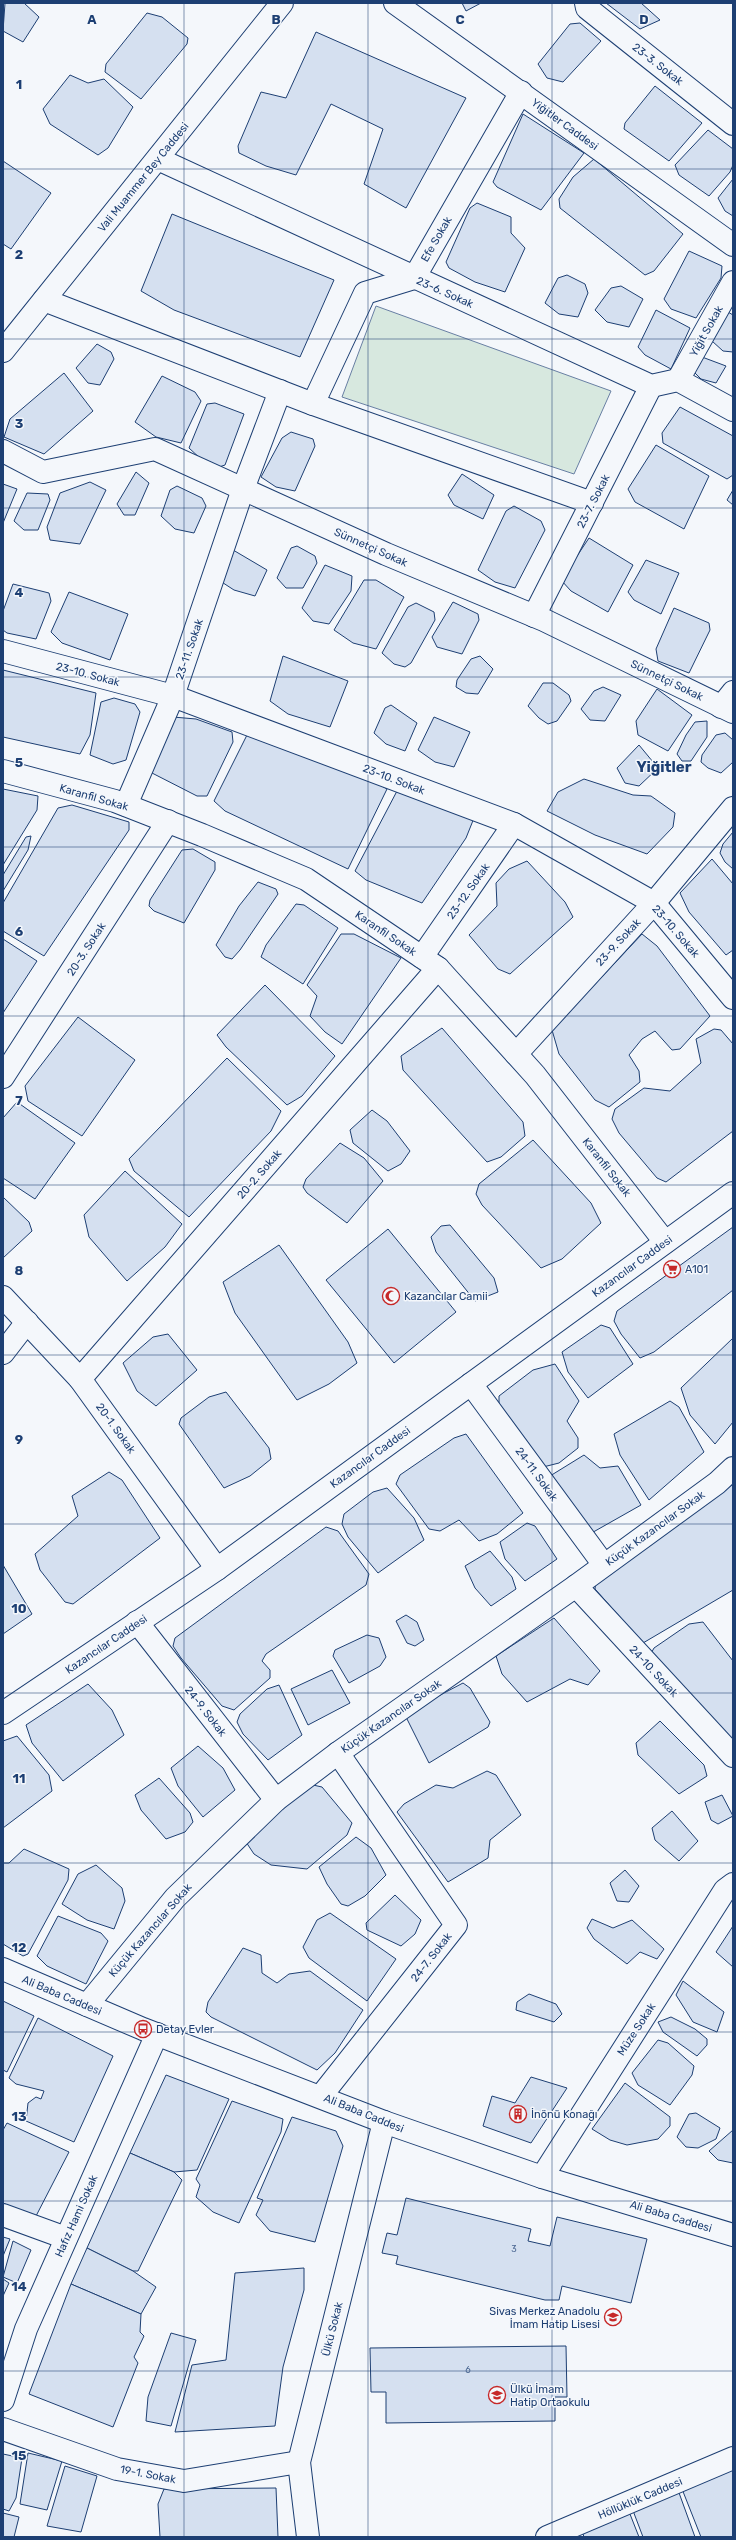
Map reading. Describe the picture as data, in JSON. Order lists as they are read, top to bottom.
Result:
{
  "streets": {
    "street": [
      "23-3. Sokak",
      "Yiğitler Caddesi",
      "Vali Muammer Bey Caddesi",
      "Efe Sokak",
      "23-6. Sokak",
      "Yiğit Sokak",
      "23-7. Sokak",
      "Sünnetçi Sokak",
      "23-11. Sokak",
      "23-10. Sokak",
      "Karanfil Sokak",
      "23-12. Sokak",
      "23-9. Sokak",
      "20-3. Sokak",
      "20-2. Sokak",
      "Kazancılar Caddesi",
      "20-1. Sokak",
      "24-11. Sokak",
      "Küçük Kazancılar Sokak",
      "24-10. Sokak",
      "24-9. Sokak",
      "24-7. Sokak",
      "Ali Baba Caddesi",
      "Müze Sokak",
      "Hafız Hami Sokak",
      "Ülkü Sokak",
      "19-1. Sokak",
      "Höllüklük Caddesi"
    ]
  },
  "crossings": [
    ["Yiğitler Caddesi", "Efe Sokak"],
    ["Vali Muammer Bey Caddesi", "23-6. Sokak"],
    ["Efe Sokak", "23-6. Sokak"],
    ["23-6. Sokak", "23-7. Sokak"],
    ["23-7. Sokak", "Sünnetçi Sokak"],
    ["Sünnetçi Sokak", "23-11. Sokak"],
    ["23-11. Sokak", "23-10. Sokak"],
    ["23-11. Sokak", "Karanfil Sokak"],
    ["23-10. Sokak", "23-12. Sokak"],
    ["23-10. Sokak", "23-9. Sokak"],
    ["Karanfil Sokak", "23-12. Sokak"],
    ["Karanfil Sokak", "23-9. Sokak"],
    ["Karanfil Sokak", "20-3. Sokak"],
    ["Karanfil Sokak", "20-2. Sokak"],
    ["Karanfil Sokak", "Kazancılar Caddesi"],
    ["23-12. Sokak", "20-2. Sokak"],
    ["20-2. Sokak", "20-1. Sokak"],
    ["Kazancılar Caddesi", "20-1. Sokak"],
    ["Kazancılar Caddesi", "24-11. Sokak"],
    ["Kazancılar Caddesi", "24-9. Sokak"],
    ["24-11. Sokak", "Küçük Kazancılar Sokak"],
    ["Küçük Kazancılar Sokak", "24-10. Sokak"],
    ["Küçük Kazancılar Sokak", "24-9. Sokak"],
    ["Küçük Kazancılar Sokak", "24-7. Sokak"],
    ["Küçük Kazancılar Sokak", "Ali Baba Caddesi"],
    ["24-7. Sokak", "Ali Baba Caddesi"],
    ["Ali Baba Caddesi", "Müze Sokak"],
    ["Ali Baba Caddesi", "Hafız Hami Sokak"],
    ["Ali Baba Caddesi", "Ülkü Sokak"],
    ["Ülkü Sokak", "19-1. Sokak"]
  ],
  "districts": ["Yiğitler"],
  "places": {
    "supermarket": ["A101"],
    "mosque": ["Kazancılar Camii"],
    "bus stop": ["Detay Evler"],
    "building": ["İnönü Konağı"],
    "school or university": ["Sivas Merkez Anadolu İmam Hatip Lisesi", "Ülkü İmam Hatip Ortaokulu"]
  },
  "house_numbers": ["3", "6"],
  "grid": {
    "columns": [
      "A",
      "B",
      "C",
      "D"
    ],
    "rows": [
      "1",
      "2",
      "3",
      "4",
      "5",
      "6",
      "7",
      "8",
      "9",
      "10",
      "11",
      "12",
      "13",
      "14",
      "15"
    ]
  }
}
